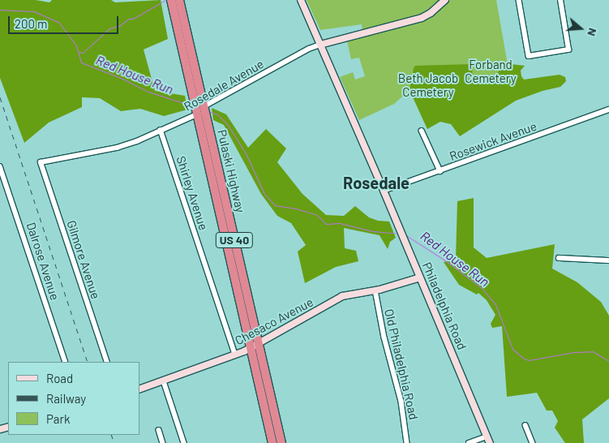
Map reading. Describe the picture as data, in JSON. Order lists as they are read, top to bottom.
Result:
{
  "streets": {
    "highway": ["Pulaski Highway", "US 40"],
    "main road": ["Philadelphia Road", "Chesaco Avenue"],
    "street": [
      "Rosedale Avenue",
      "Rosewick Avenue",
      "Shirley Avenue",
      "Gilmore Avenue",
      "Dalrose Avenue",
      "Old Philadelphia Road"
    ]
  },
  "crossings": [
    ["Rosedale Avenue", "Pulaski Highway"],
    ["Rosedale Avenue", "Shirley Avenue"],
    ["Rosedale Avenue", "Gilmore Avenue"],
    ["Rosedale Avenue", "Philadelphia Road"],
    ["Rosewick Avenue", "Philadelphia Road"],
    ["Pulaski Highway", "Chesaco Avenue"],
    ["Shirley Avenue", "Chesaco Avenue"],
    ["Philadelphia Road", "Chesaco Avenue"],
    ["Chesaco Avenue", "Old Philadelphia Road"]
  ],
  "districts": ["Rosedale"],
  "water": ["Red House Run"],
  "parks": ["Forband Cemetery", "Beth Jacob Cemetery"],
  "legend": ["Road", "Railway", "Park"],
  "scale_bar": "200 m",
  "north": "right"
}
